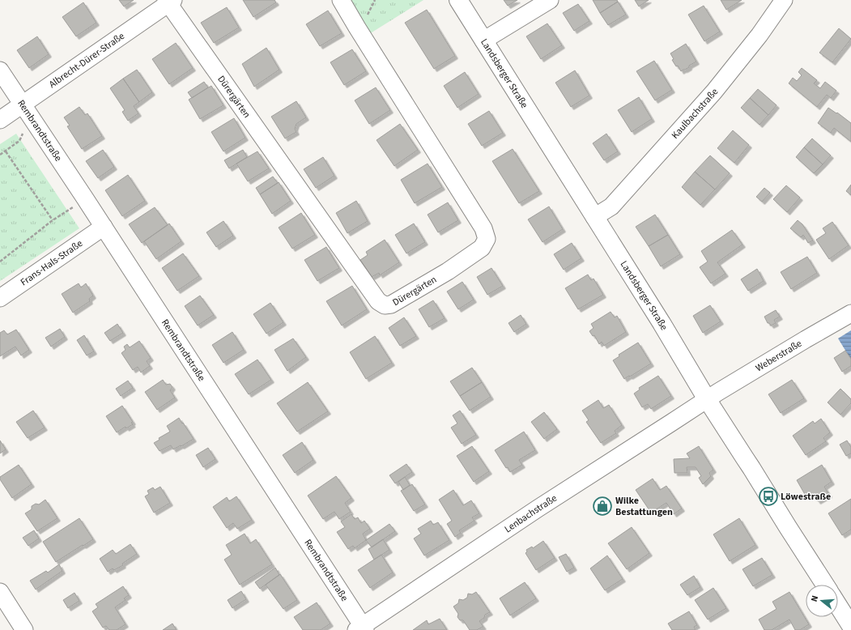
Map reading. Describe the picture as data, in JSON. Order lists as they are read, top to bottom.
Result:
{
  "streets": {
    "street": [
      "Albrecht-Dürer-Straße",
      "Landsberger Straße",
      "Dürergärten",
      "Kaulbachstraße",
      "Rembrandtstraße",
      "Frans-Hals-Straße",
      "Weberstraße",
      "Lenbachstraße"
    ]
  },
  "crossings": [
    ["Albrecht-Dürer-Straße", "Dürergärten"],
    ["Albrecht-Dürer-Straße", "Rembrandtstraße"],
    ["Landsberger Straße", "Kaulbachstraße"],
    ["Landsberger Straße", "Weberstraße"],
    ["Landsberger Straße", "Lenbachstraße"],
    ["Rembrandtstraße", "Frans-Hals-Straße"],
    ["Rembrandtstraße", "Lenbachstraße"],
    ["Weberstraße", "Lenbachstraße"]
  ],
  "places": {
    "bus stop": ["Löwestraße"],
    "shop": ["Wilke Bestattungen"]
  },
  "north": "left"
}
